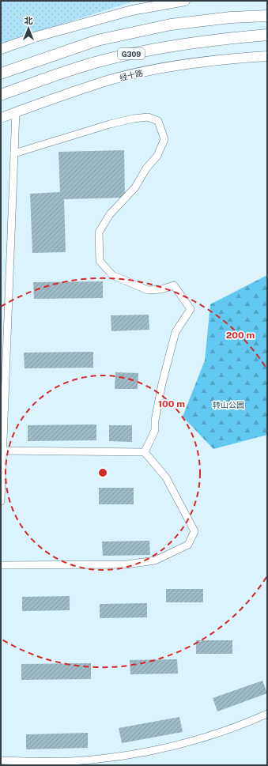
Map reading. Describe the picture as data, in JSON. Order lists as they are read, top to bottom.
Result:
{
  "streets": {
    "highway": ["G309"],
    "main road": ["经十路"]
  },
  "parks": ["转山公园"],
  "north": "top",
  "rings": ["200 m", "100 m"]
}
